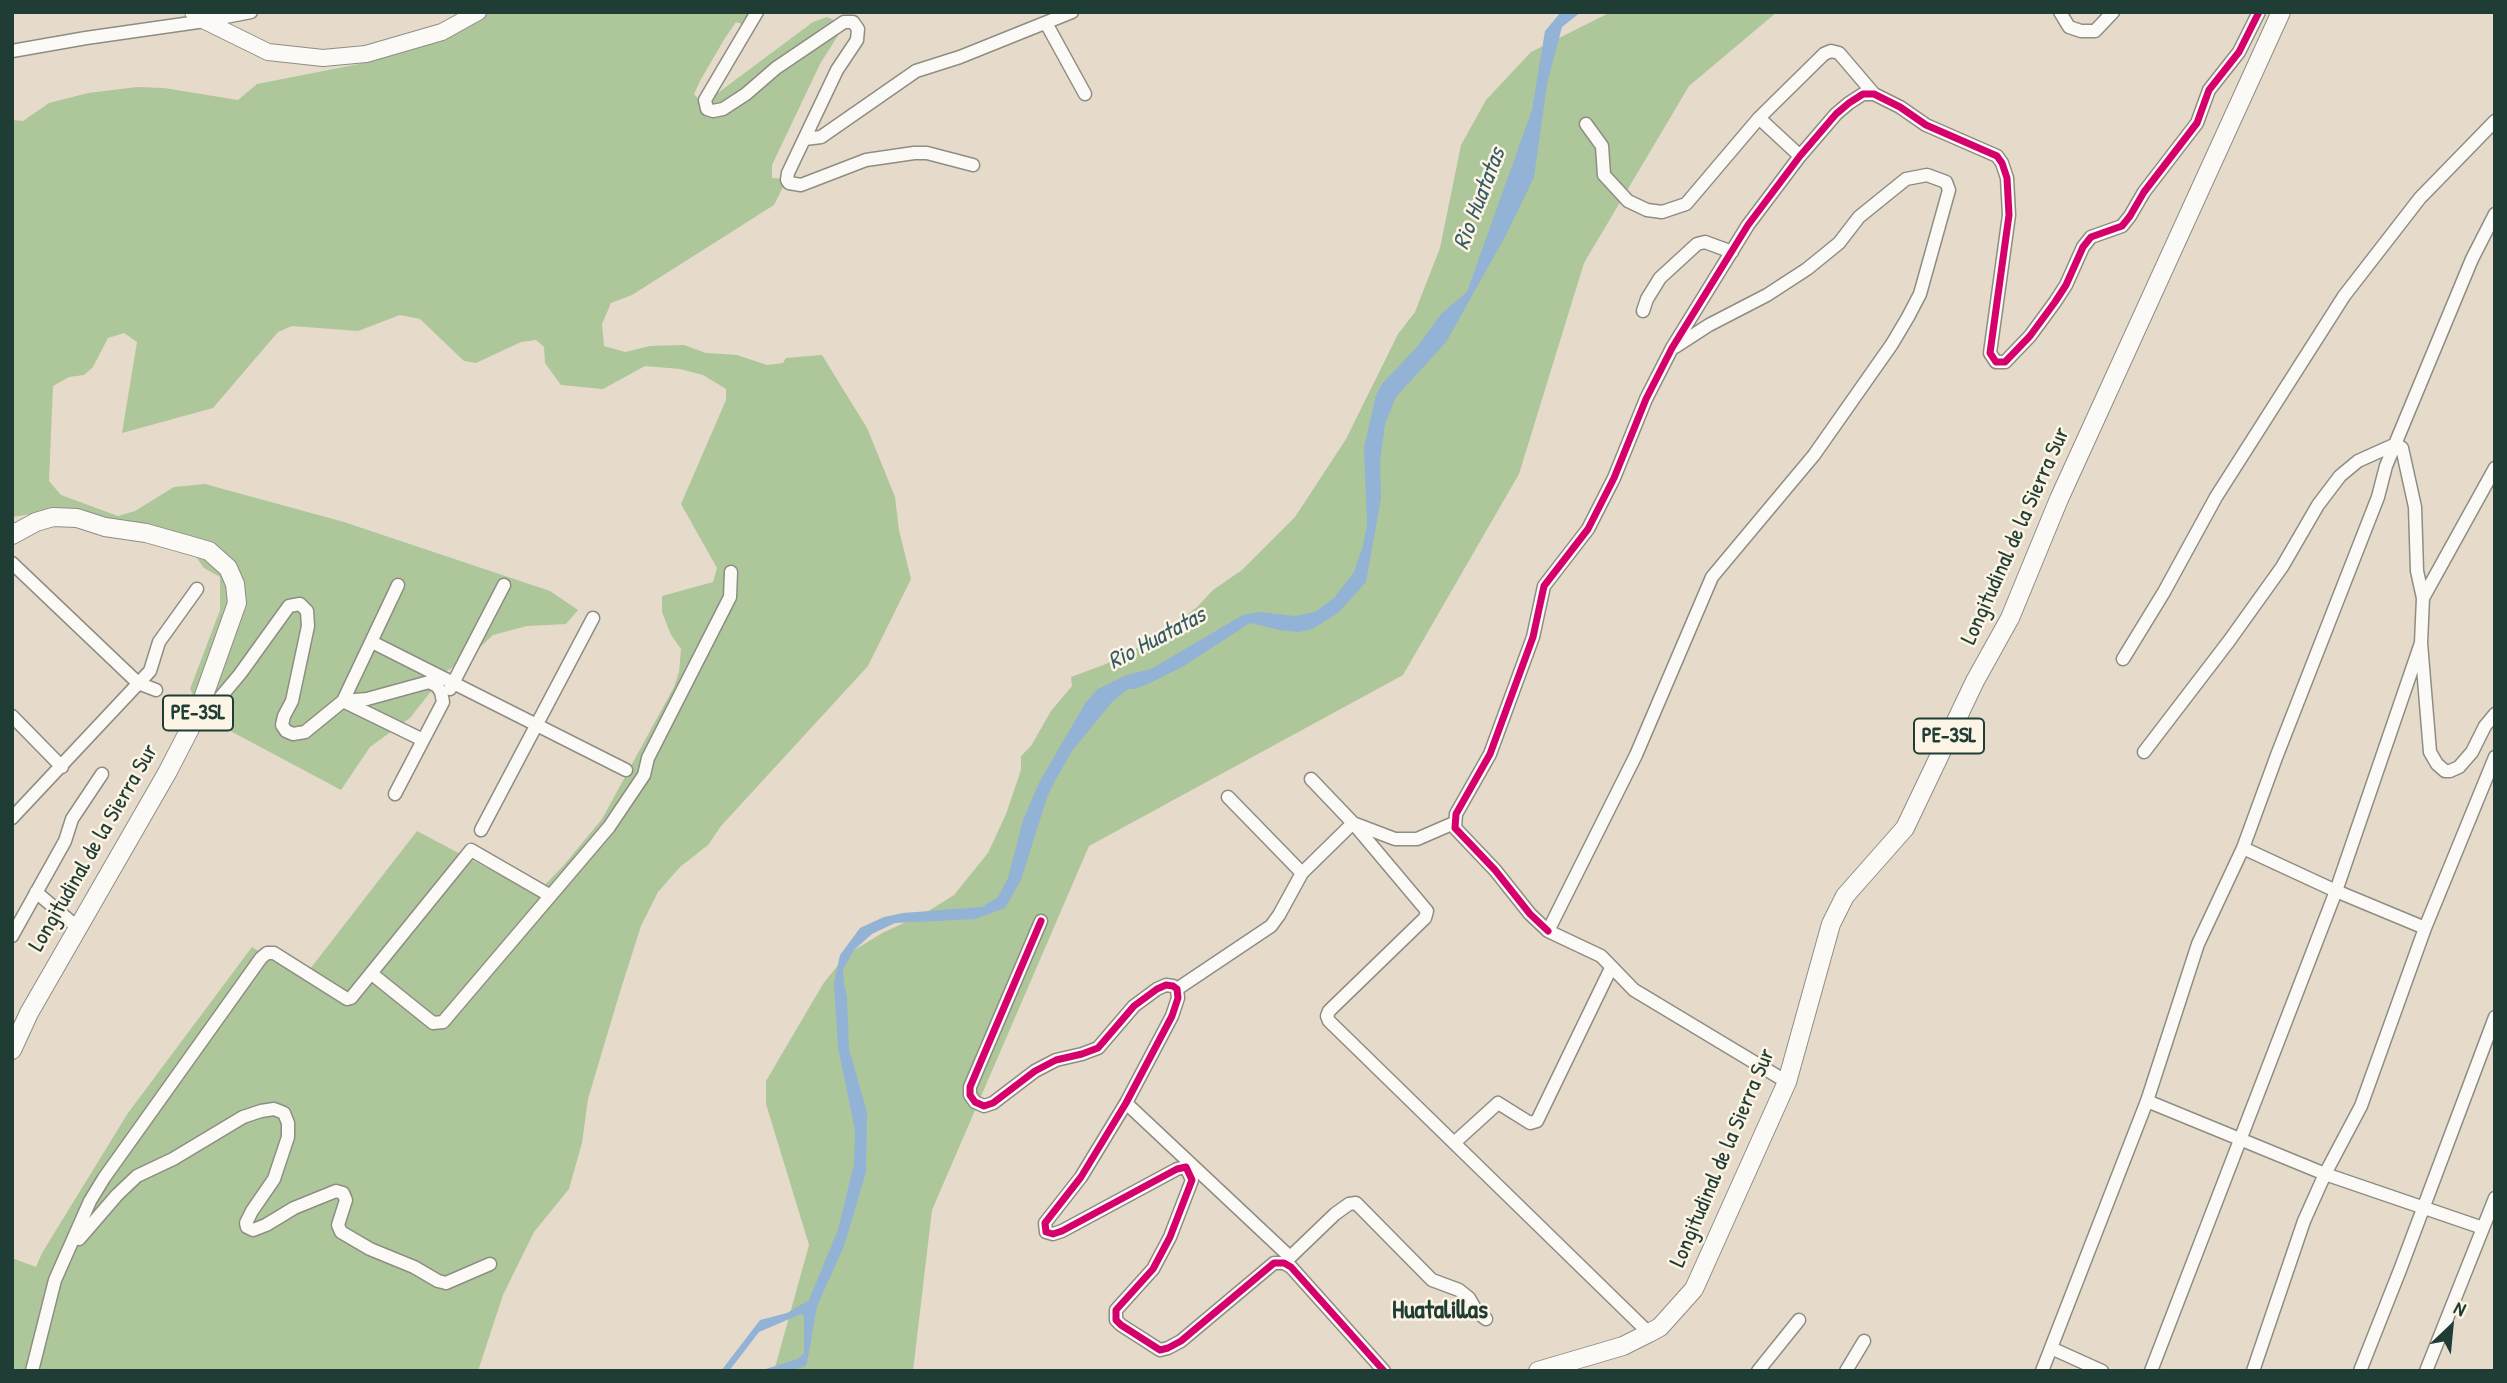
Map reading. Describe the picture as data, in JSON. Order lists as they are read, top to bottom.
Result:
{
  "streets": {
    "main road": ["Longitudinal de la Sierra Sur", "PE-3SL"]
  },
  "districts": ["Huatalillas"],
  "water": ["Rio Huatatas"],
  "north": "top right"
}
